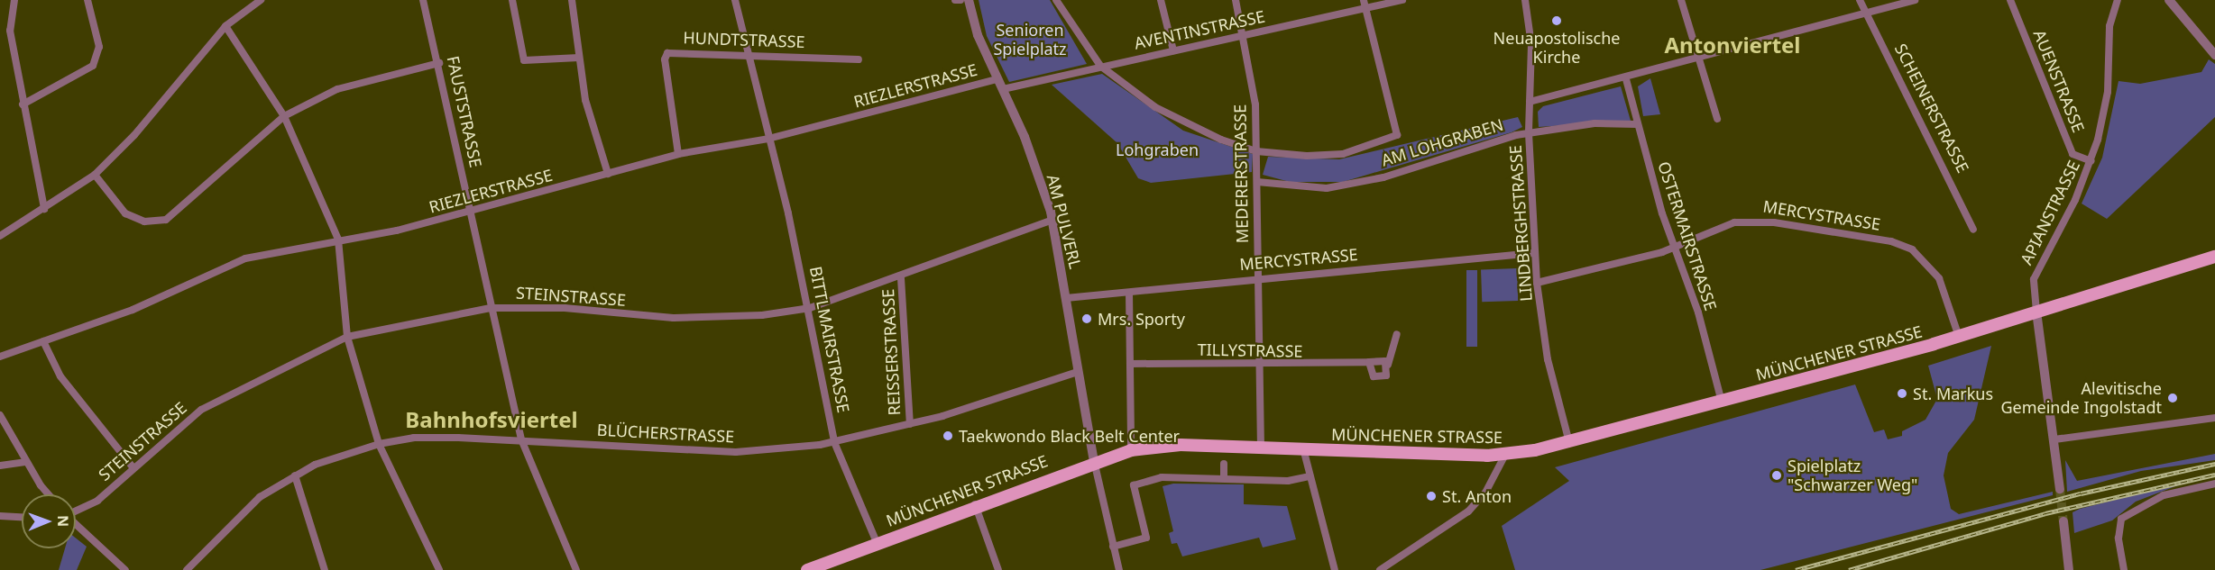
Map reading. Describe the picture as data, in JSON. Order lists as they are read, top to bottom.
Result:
{
  "streets": {
    "main road": ["MÜNCHENER STRASSE"],
    "street": [
      "AVENTINSTRASSE",
      "HUNDTSTRASSE",
      "AUENSTRASSE",
      "RIEZLERSTRASSE",
      "SCHEINERSTRASSE",
      "FAUSTSTRASSE",
      "AM LOHGRABEN",
      "MEDERERSTRASSE",
      "APIANSTRASSE",
      "MERCYSTRASSE",
      "AM PULVERL",
      "LINDBERGHSTRASSE",
      "OSTERMAIRSTRASSE",
      "STEINSTRASSE",
      "BITTLMAIRSTRASSE",
      "TILLYSTRASSE",
      "REISSERSTRASSE",
      "BLÜCHERSTRASSE"
    ]
  },
  "crossings": [
    ["AVENTINSTRASSE", "AM LOHGRABEN"],
    ["AVENTINSTRASSE", "MEDERERSTRASSE"],
    ["AVENTINSTRASSE", "AM PULVERL"],
    ["HUNDTSTRASSE", "RIEZLERSTRASSE"],
    ["HUNDTSTRASSE", "BITTLMAIRSTRASSE"],
    ["AUENSTRASSE", "APIANSTRASSE"],
    ["RIEZLERSTRASSE", "FAUSTSTRASSE"],
    ["RIEZLERSTRASSE", "AM PULVERL"],
    ["RIEZLERSTRASSE", "BITTLMAIRSTRASSE"],
    ["FAUSTSTRASSE", "STEINSTRASSE"],
    ["FAUSTSTRASSE", "BLÜCHERSTRASSE"],
    ["AM LOHGRABEN", "MEDERERSTRASSE"],
    ["AM LOHGRABEN", "LINDBERGHSTRASSE"],
    ["AM LOHGRABEN", "OSTERMAIRSTRASSE"],
    ["MEDERERSTRASSE", "MERCYSTRASSE"],
    ["MEDERERSTRASSE", "TILLYSTRASSE"],
    ["MEDERERSTRASSE", "MÜNCHENER STRASSE"],
    ["APIANSTRASSE", "MÜNCHENER STRASSE"],
    ["MERCYSTRASSE", "AM PULVERL"],
    ["MERCYSTRASSE", "LINDBERGHSTRASSE"],
    ["MERCYSTRASSE", "OSTERMAIRSTRASSE"],
    ["MERCYSTRASSE", "MÜNCHENER STRASSE"],
    ["AM PULVERL", "STEINSTRASSE"],
    ["AM PULVERL", "MÜNCHENER STRASSE"],
    ["AM PULVERL", "BLÜCHERSTRASSE"],
    ["LINDBERGHSTRASSE", "MÜNCHENER STRASSE"],
    ["OSTERMAIRSTRASSE", "MÜNCHENER STRASSE"],
    ["STEINSTRASSE", "BITTLMAIRSTRASSE"],
    ["STEINSTRASSE", "REISSERSTRASSE"],
    ["BITTLMAIRSTRASSE", "MÜNCHENER STRASSE"],
    ["BITTLMAIRSTRASSE", "BLÜCHERSTRASSE"],
    ["REISSERSTRASSE", "BLÜCHERSTRASSE"]
  ],
  "districts": ["Antonviertel", "Bahnhofsviertel"],
  "parks": ["Senioren Spielplatz", "Lohgraben"],
  "places": [
    "Neuapostolische Kirche",
    "Mrs. Sporty",
    "St. Markus",
    "Alevitische Gemeinde Ingolstadt",
    "Taekwondo Black Belt Center",
    "Spielplatz \"Schwarzer Weg\"",
    "St. Anton"
  ],
  "north": "right"
}
